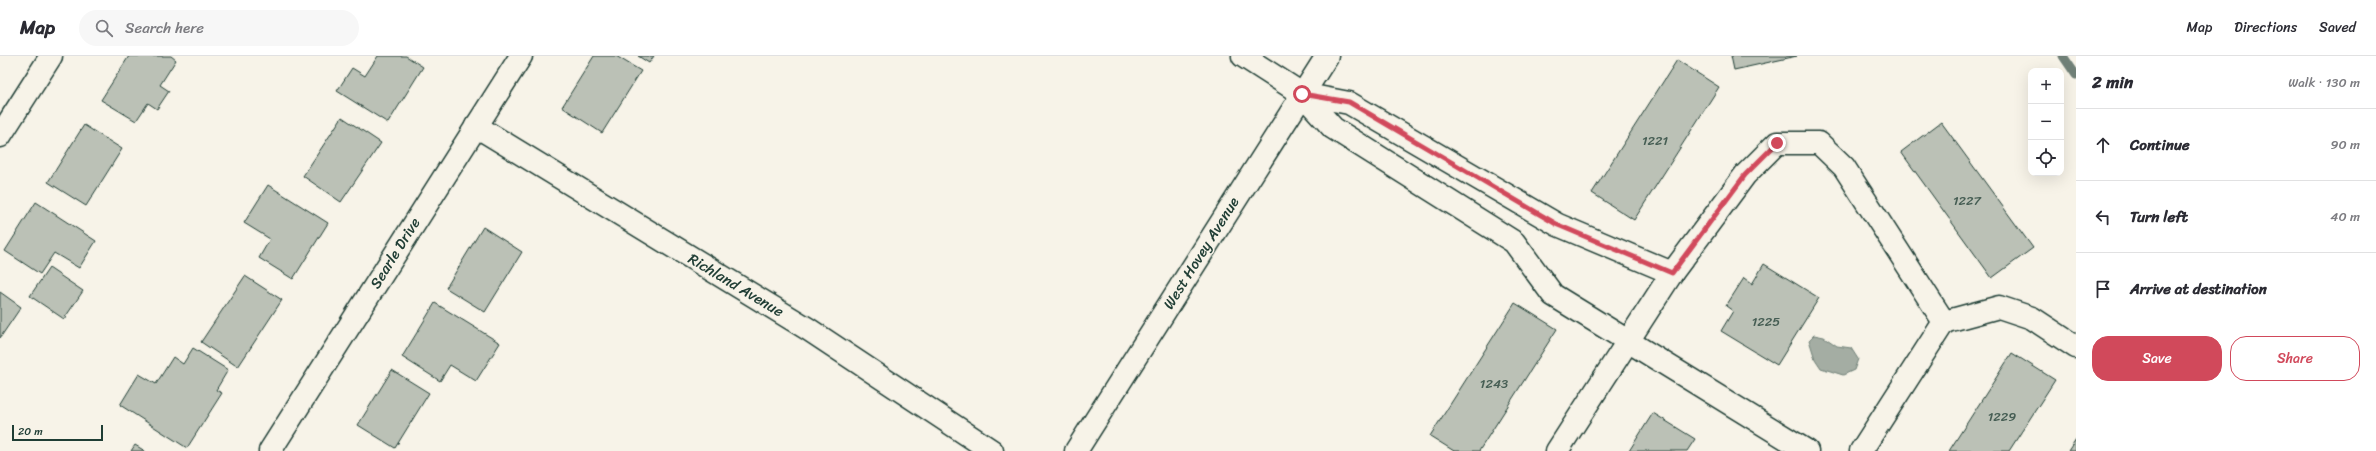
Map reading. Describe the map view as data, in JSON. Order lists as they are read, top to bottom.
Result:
{
  "streets": {
    "street": ["Searle Drive", "West Hovey Avenue", "Richland Avenue"]
  },
  "crossings": [
    ["Searle Drive", "Richland Avenue"]
  ],
  "house_numbers": [
    "1221",
    "1227",
    "1225",
    "1243",
    "1229"
  ],
  "scale_bar": "20 m",
  "page": {
    "header": "Map",
    "search": "Search here",
    "nav": ["Map", "Directions", "Saved"],
    "heading": ["2 min", "Walk · 130 m"],
    "map_buttons": ["+", "−"],
    "list": [
      ["Continue", "90 m"],
      ["Turn left", "40 m"],
      "Arrive at destination"
    ],
    "buttons": ["Save", "Share"],
    "scale": "20 m"
  }
}
